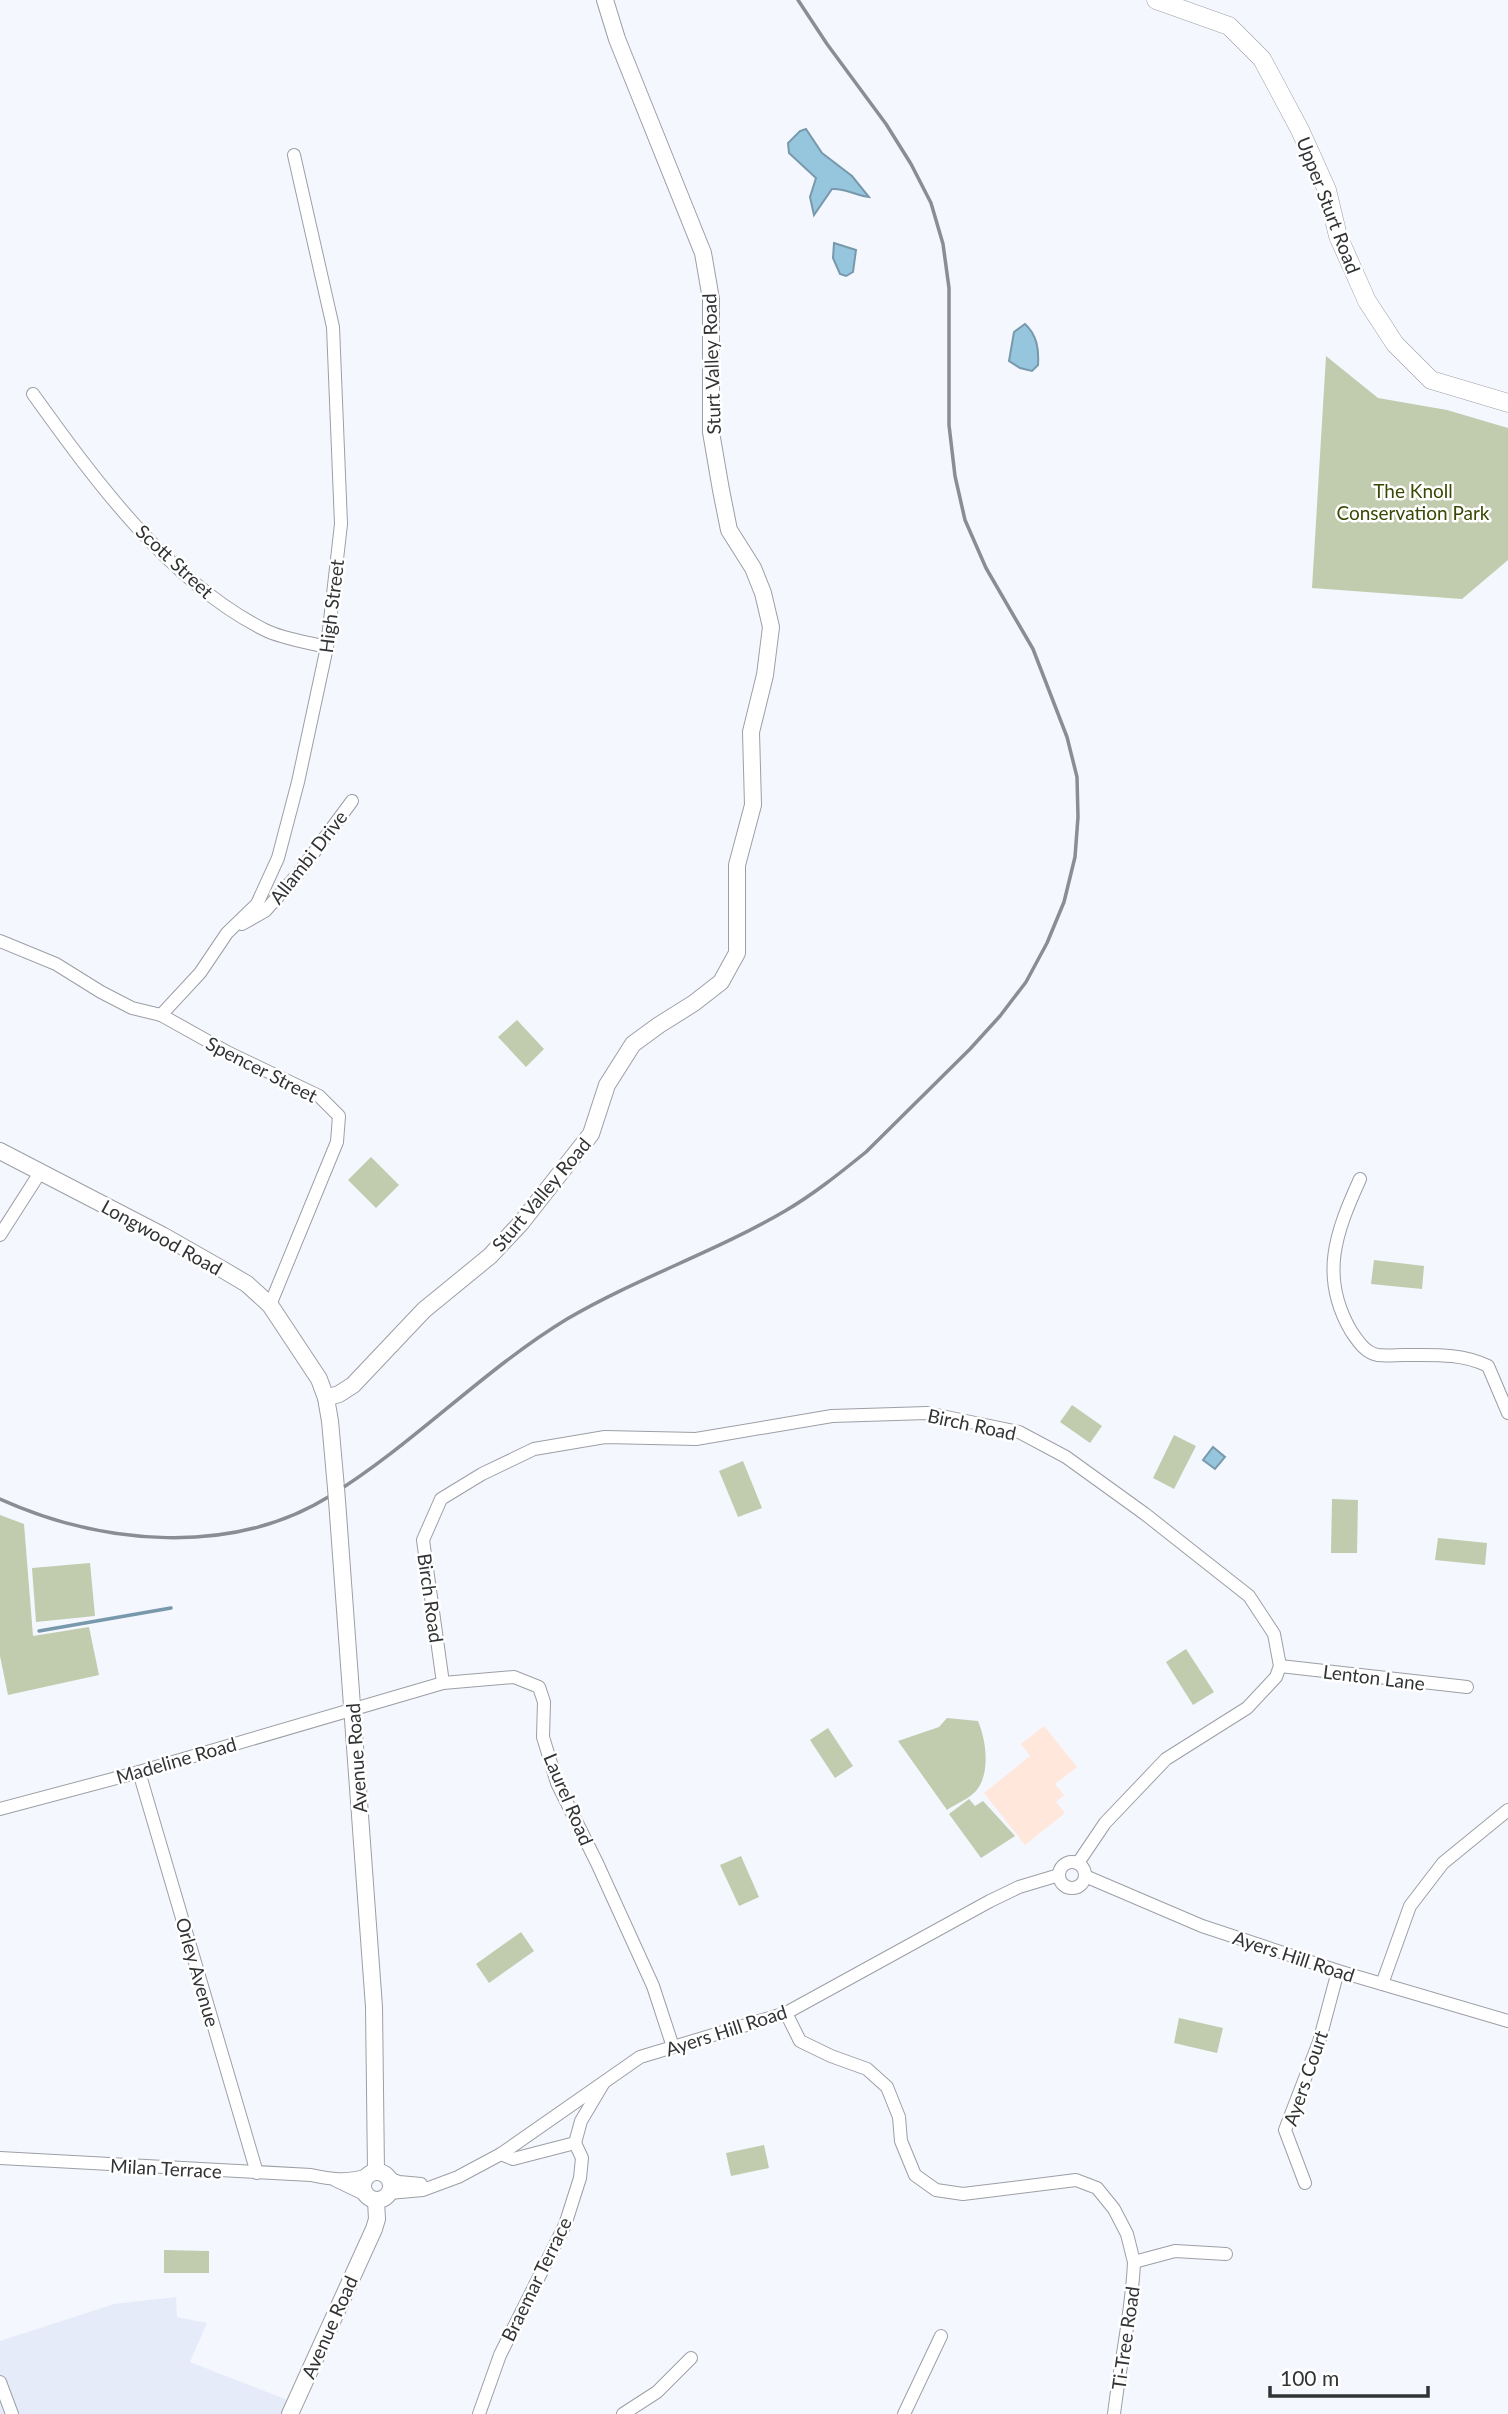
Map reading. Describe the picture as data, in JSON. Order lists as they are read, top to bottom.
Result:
{
  "streets": {
    "main road": ["Upper Sturt Road"],
    "street": [
      "Sturt Valley Road",
      "Scott Street",
      "High Street",
      "Allambi Drive",
      "Spencer Street",
      "Longwood Road",
      "Birch Road",
      "Lenton Lane",
      "Avenue Road",
      "Madeline Road",
      "Laurel Road",
      "Ayers Hill Road",
      "Orley Avenue",
      "Ayers Court",
      "Milan Terrace",
      "Braemar Terrace",
      "Ti-Tree Road"
    ]
  },
  "crossings": [
    ["Sturt Valley Road", "Avenue Road"],
    ["Scott Street", "High Street"],
    ["High Street", "Allambi Drive"],
    ["High Street", "Spencer Street"],
    ["Spencer Street", "Longwood Road"],
    ["Longwood Road", "Avenue Road"],
    ["Birch Road", "Lenton Lane"],
    ["Birch Road", "Laurel Road"],
    ["Avenue Road", "Madeline Road"],
    ["Avenue Road", "Laurel Road"],
    ["Avenue Road", "Ayers Hill Road"],
    ["Avenue Road", "Milan Terrace"],
    ["Madeline Road", "Laurel Road"],
    ["Madeline Road", "Orley Avenue"],
    ["Laurel Road", "Ayers Hill Road"],
    ["Ayers Hill Road", "Ayers Court"],
    ["Ayers Hill Road", "Milan Terrace"],
    ["Ayers Hill Road", "Braemar Terrace"],
    ["Ayers Hill Road", "Ti-Tree Road"],
    ["Orley Avenue", "Milan Terrace"]
  ],
  "parks": ["The Knoll Conservation Park"],
  "scale_bar": "100 m"
}
